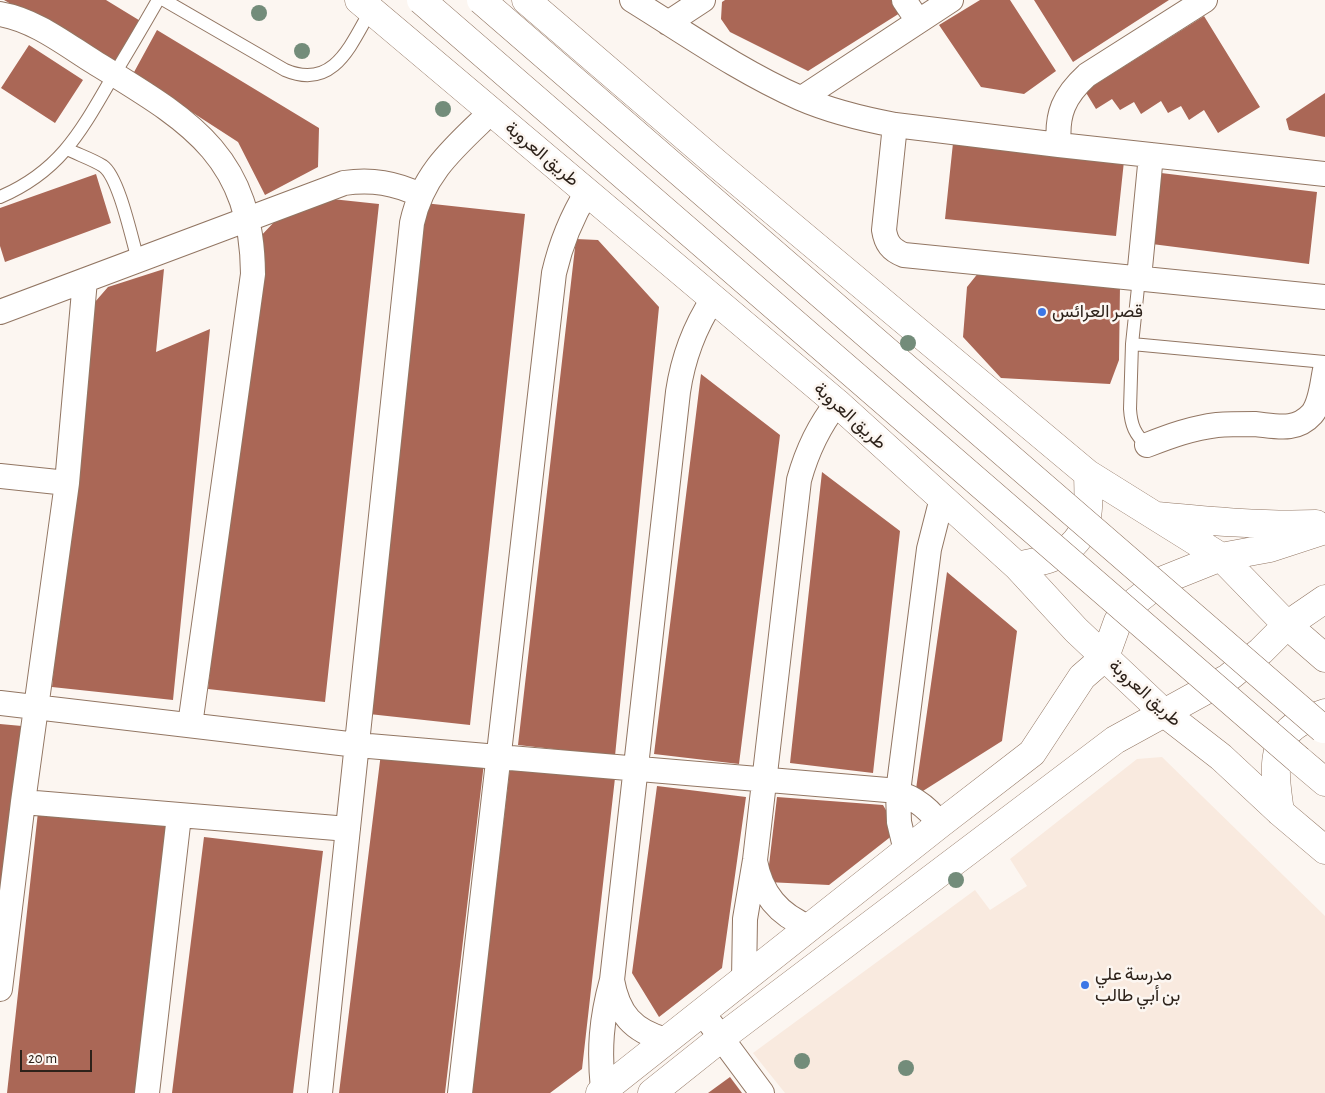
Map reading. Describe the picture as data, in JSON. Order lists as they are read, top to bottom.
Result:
{
  "streets": {
    "main road": ["طريق العروبة"]
  },
  "places": ["قصر العرائس", "مدرسة علي بن أبي طالب"],
  "scale_bar": "20 m"
}
